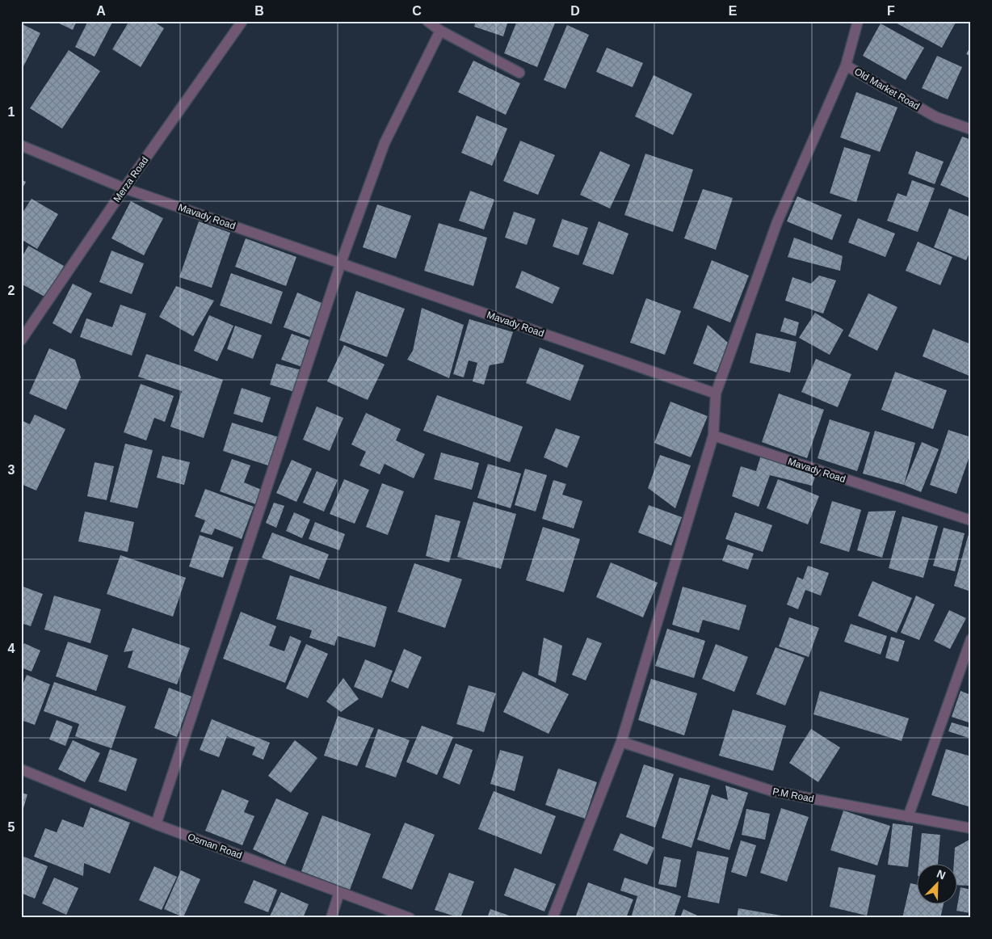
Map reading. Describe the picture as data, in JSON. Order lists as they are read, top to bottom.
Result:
{
  "streets": {
    "street": [
      "Old Market Road",
      "Merza Road",
      "Mavady Road",
      "P.M Road",
      "Osman Road"
    ]
  },
  "crossings": [
    ["Merza Road", "Mavady Road"]
  ],
  "north": "top right",
  "grid": {
    "columns": [
      "A",
      "B",
      "C",
      "D",
      "E",
      "F"
    ],
    "rows": [
      "1",
      "2",
      "3",
      "4",
      "5"
    ]
  }
}
